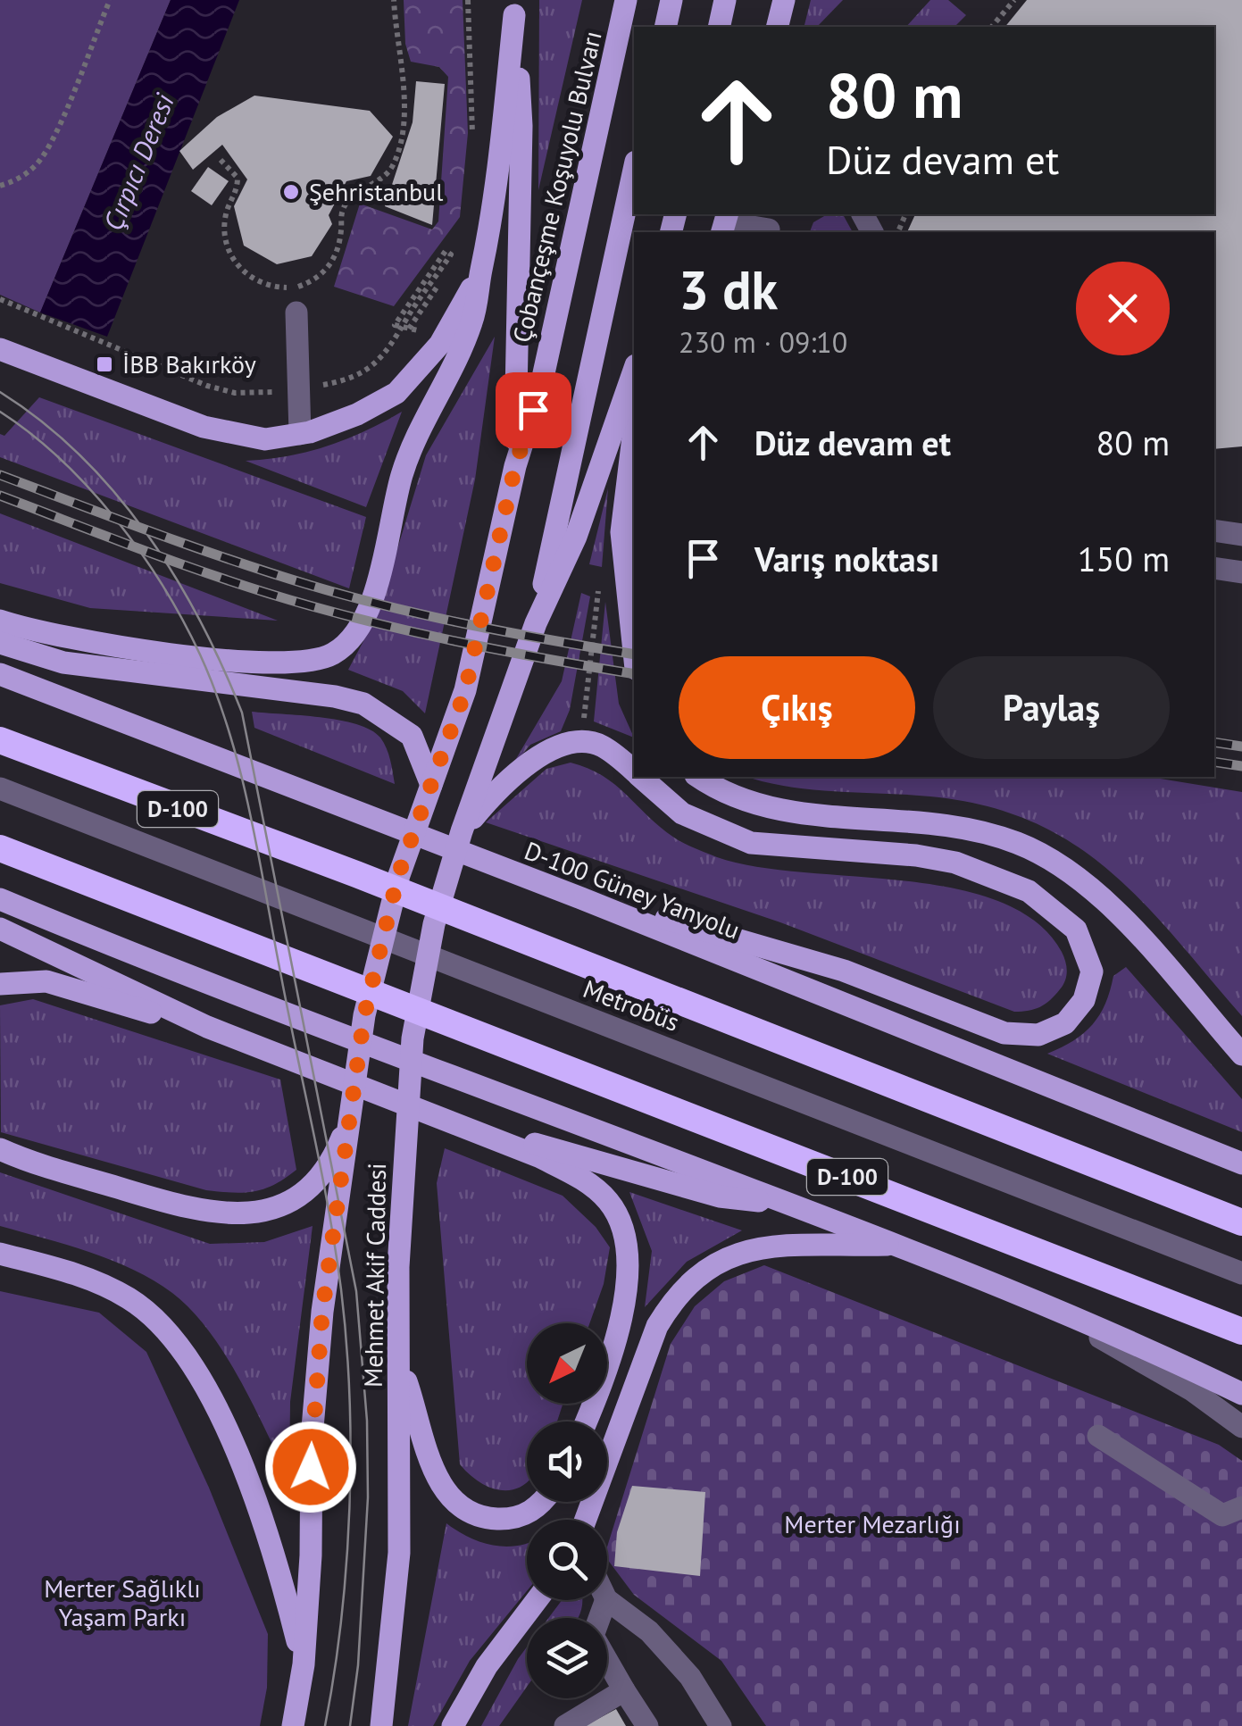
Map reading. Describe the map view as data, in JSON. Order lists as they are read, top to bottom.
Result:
{
  "streets": {
    "highway": ["D-100"],
    "main road": ["Çobançeşme Koşuyolu Bulvarı", "D-100 Güney Yanyolu", "Mehmet Akif Caddesi"],
    "street": ["Metrobüs"]
  },
  "water": ["Çırpıcı Deresi"],
  "parks": ["Merter Mezarlığı", "Merter Sağlıklı Yaşam Parkı"],
  "places": {
    "other": ["Şehristanbul"],
    "transit": ["İBB Bakırköy"]
  },
  "north": "bottom left",
  "page": {
    "turn": ["80 m", "Düz devam et"],
    "heading": ["3 dk", "230 m · 09:10"],
    "list": [
      {
        "name": "Düz devam et",
        "value": "80 m"
      },
      {
        "name": "Varış noktası",
        "value": "150 m"
      }
    ],
    "buttons": ["Çıkış", "Paylaş"]
  }
}
